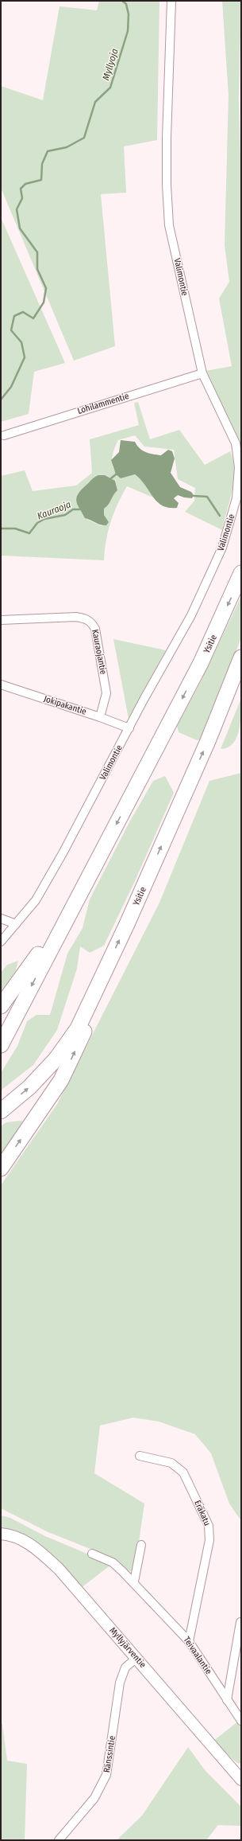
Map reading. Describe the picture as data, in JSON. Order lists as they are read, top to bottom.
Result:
{
  "streets": {
    "highway": ["Ysitie"],
    "main road": ["Myllyjärventie"],
    "street": [
      "Valimontie",
      "Lohilammentie",
      "Kauraojantie",
      "Jokipakantie",
      "Eräkatu",
      "Teivaalantie",
      "Ränssintie"
    ]
  },
  "crossings": [
    ["Valimontie", "Lohilammentie"],
    ["Valimontie", "Jokipakantie"],
    ["Kauraojantie", "Jokipakantie"],
    ["Eräkatu", "Teivaalantie"],
    ["Myllyjärventie", "Ränssintie"]
  ],
  "water": ["Myllyoja", "Kauraoja"]
}
